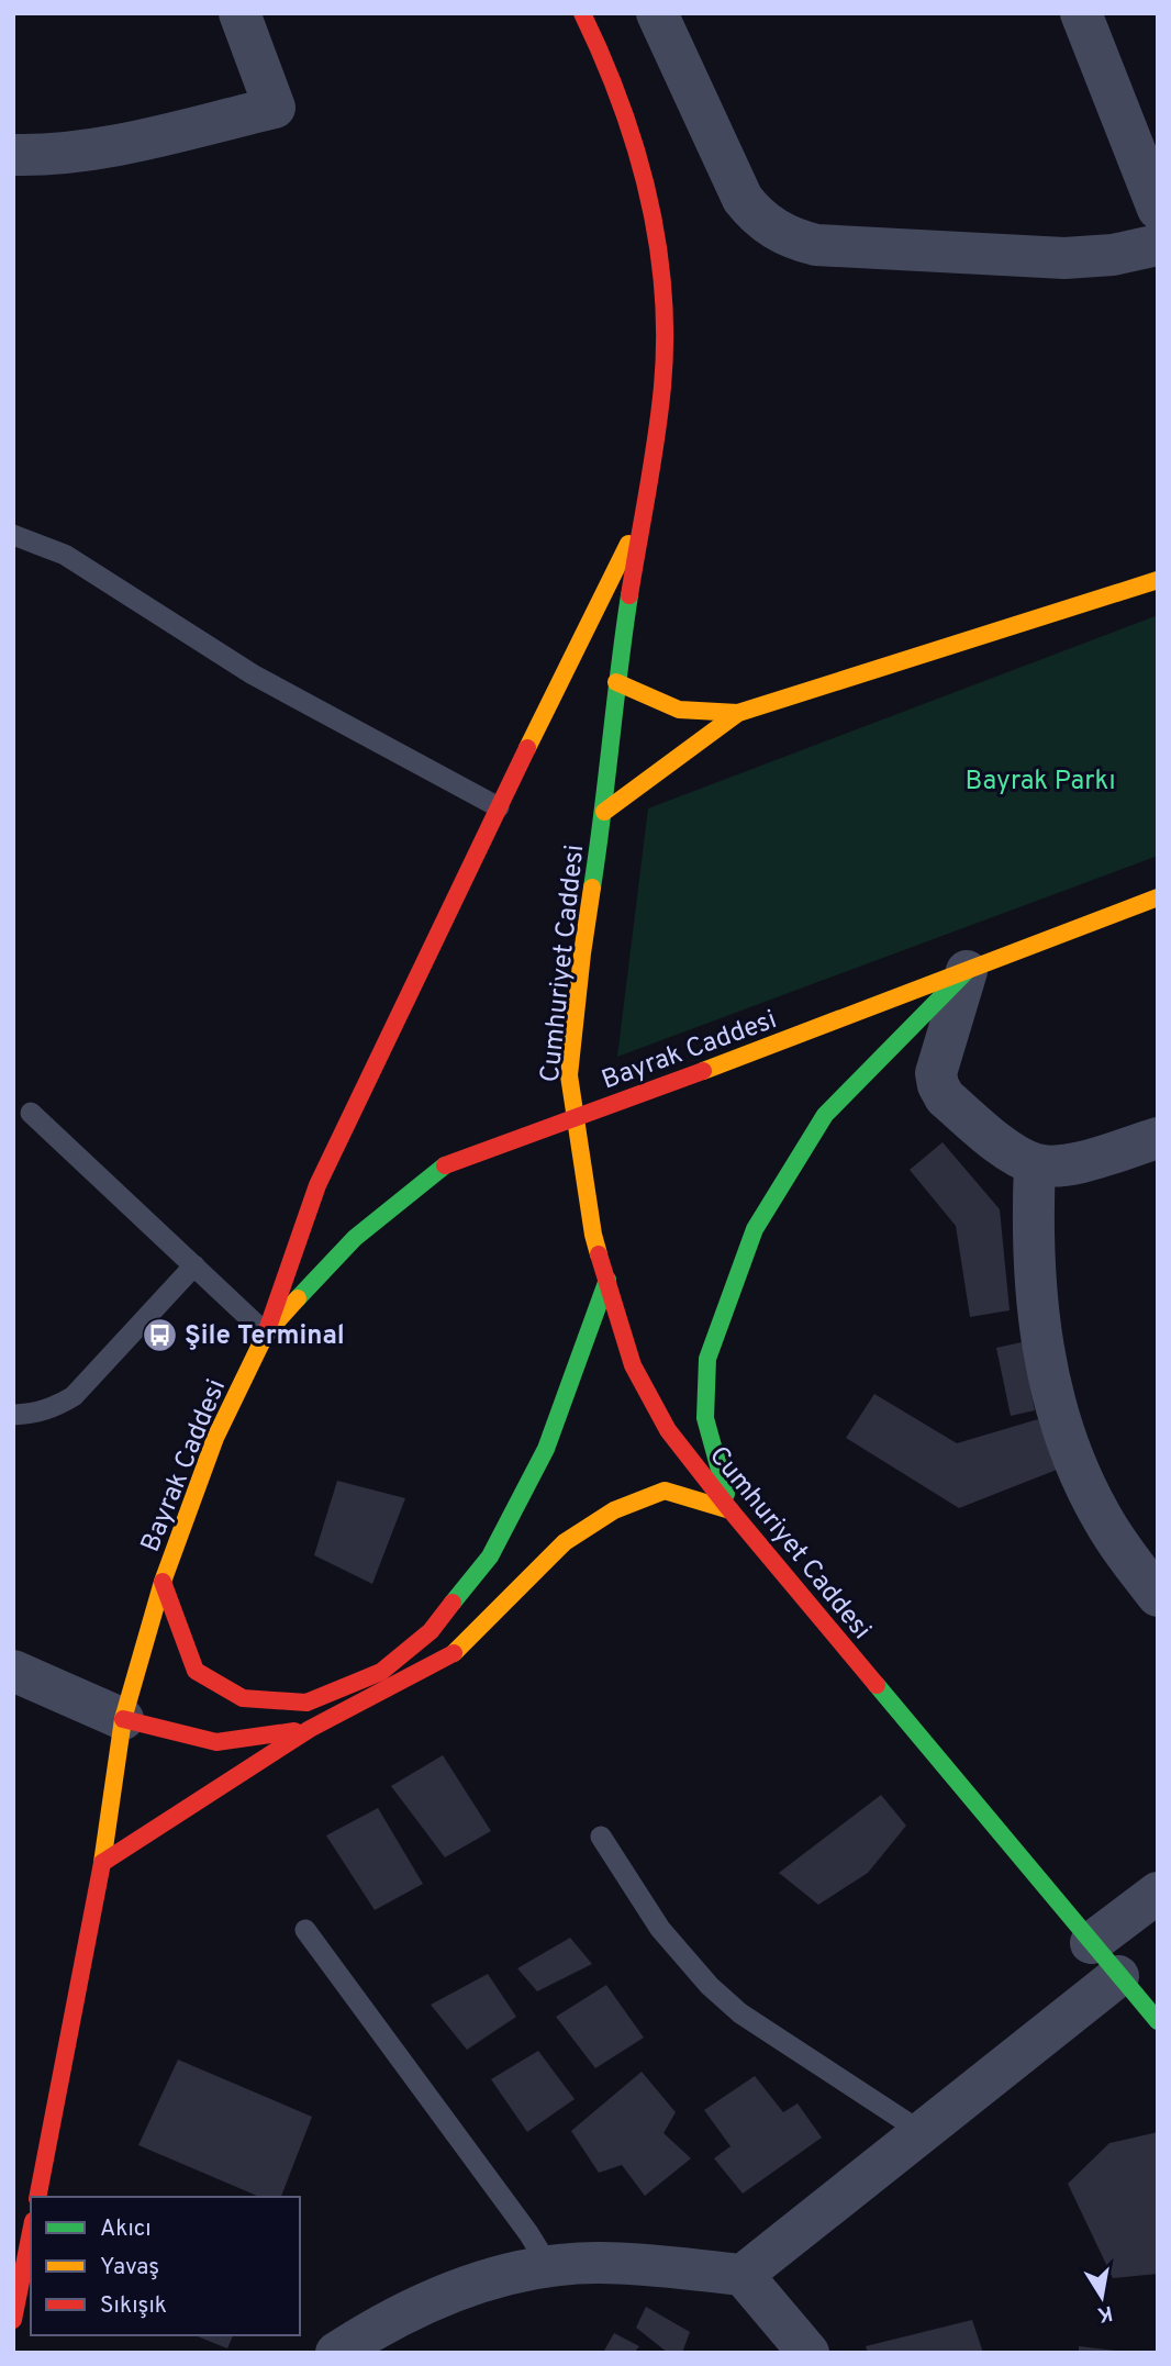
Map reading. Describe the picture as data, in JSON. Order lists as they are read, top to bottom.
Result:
{
  "streets": {
    "main road": ["Cumhuriyet Caddesi", "Bayrak Caddesi"]
  },
  "parks": ["Bayrak Parkı"],
  "places": {
    "bus stop": ["Şile Terminal"]
  },
  "legend": ["Akıcı", "Yavaş", "Sıkışık"],
  "north": "bottom"
}
